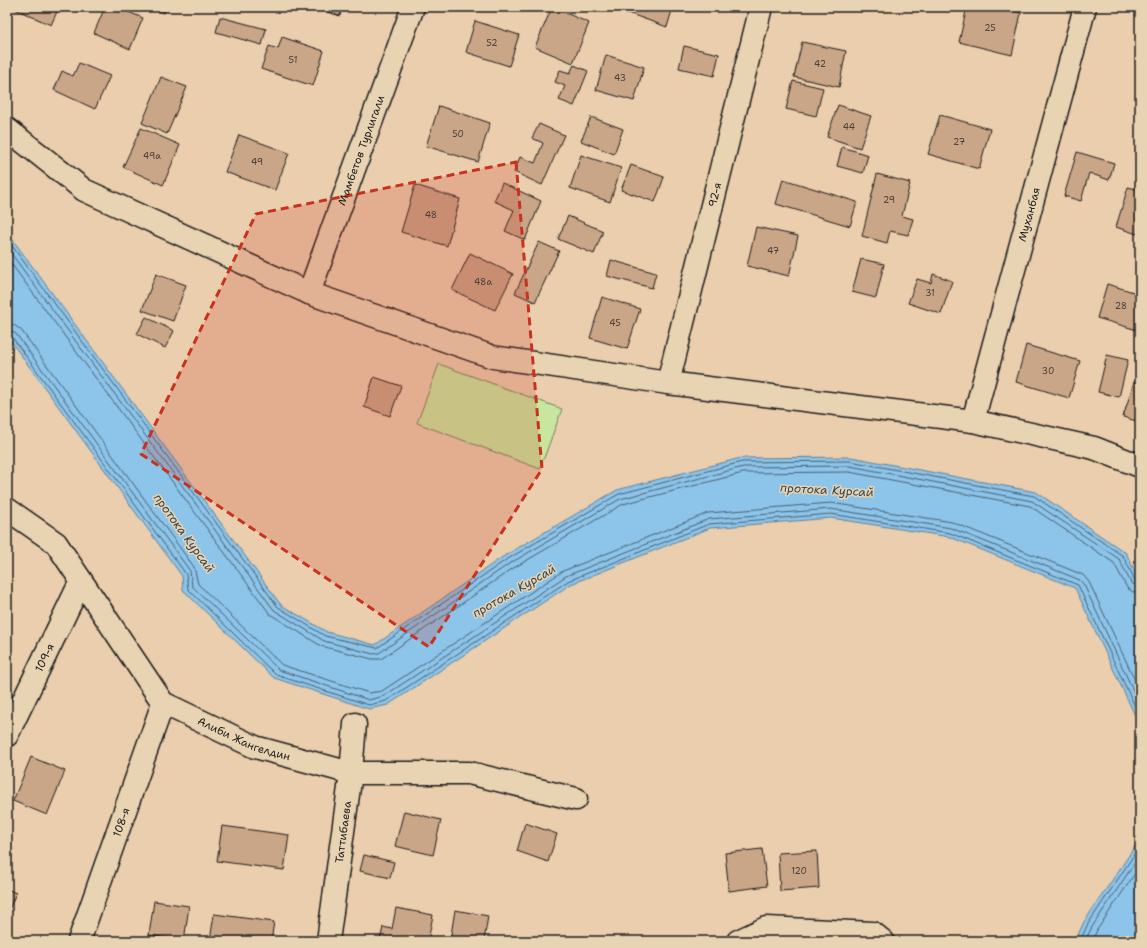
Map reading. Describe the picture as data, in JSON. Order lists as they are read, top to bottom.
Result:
{
  "streets": {
    "street": [
      "Мамбетов Турлигали",
      "92-я",
      "Муханбая",
      "109-я",
      "Алиби Жангелдин",
      "108-я",
      "Таттибаева"
    ]
  },
  "crossings": [
    ["Алиби Жангелдин", "108-я"],
    ["Алиби Жангелдин", "Таттибаева"]
  ],
  "water": ["протока Курсай"],
  "house_numbers": [
    "25",
    "52",
    "51",
    "42",
    "43",
    "44",
    "50",
    "27",
    "49а",
    "49",
    "29",
    "48",
    "47",
    "48а",
    "31",
    "28",
    "45",
    "30",
    "120"
  ]
}
